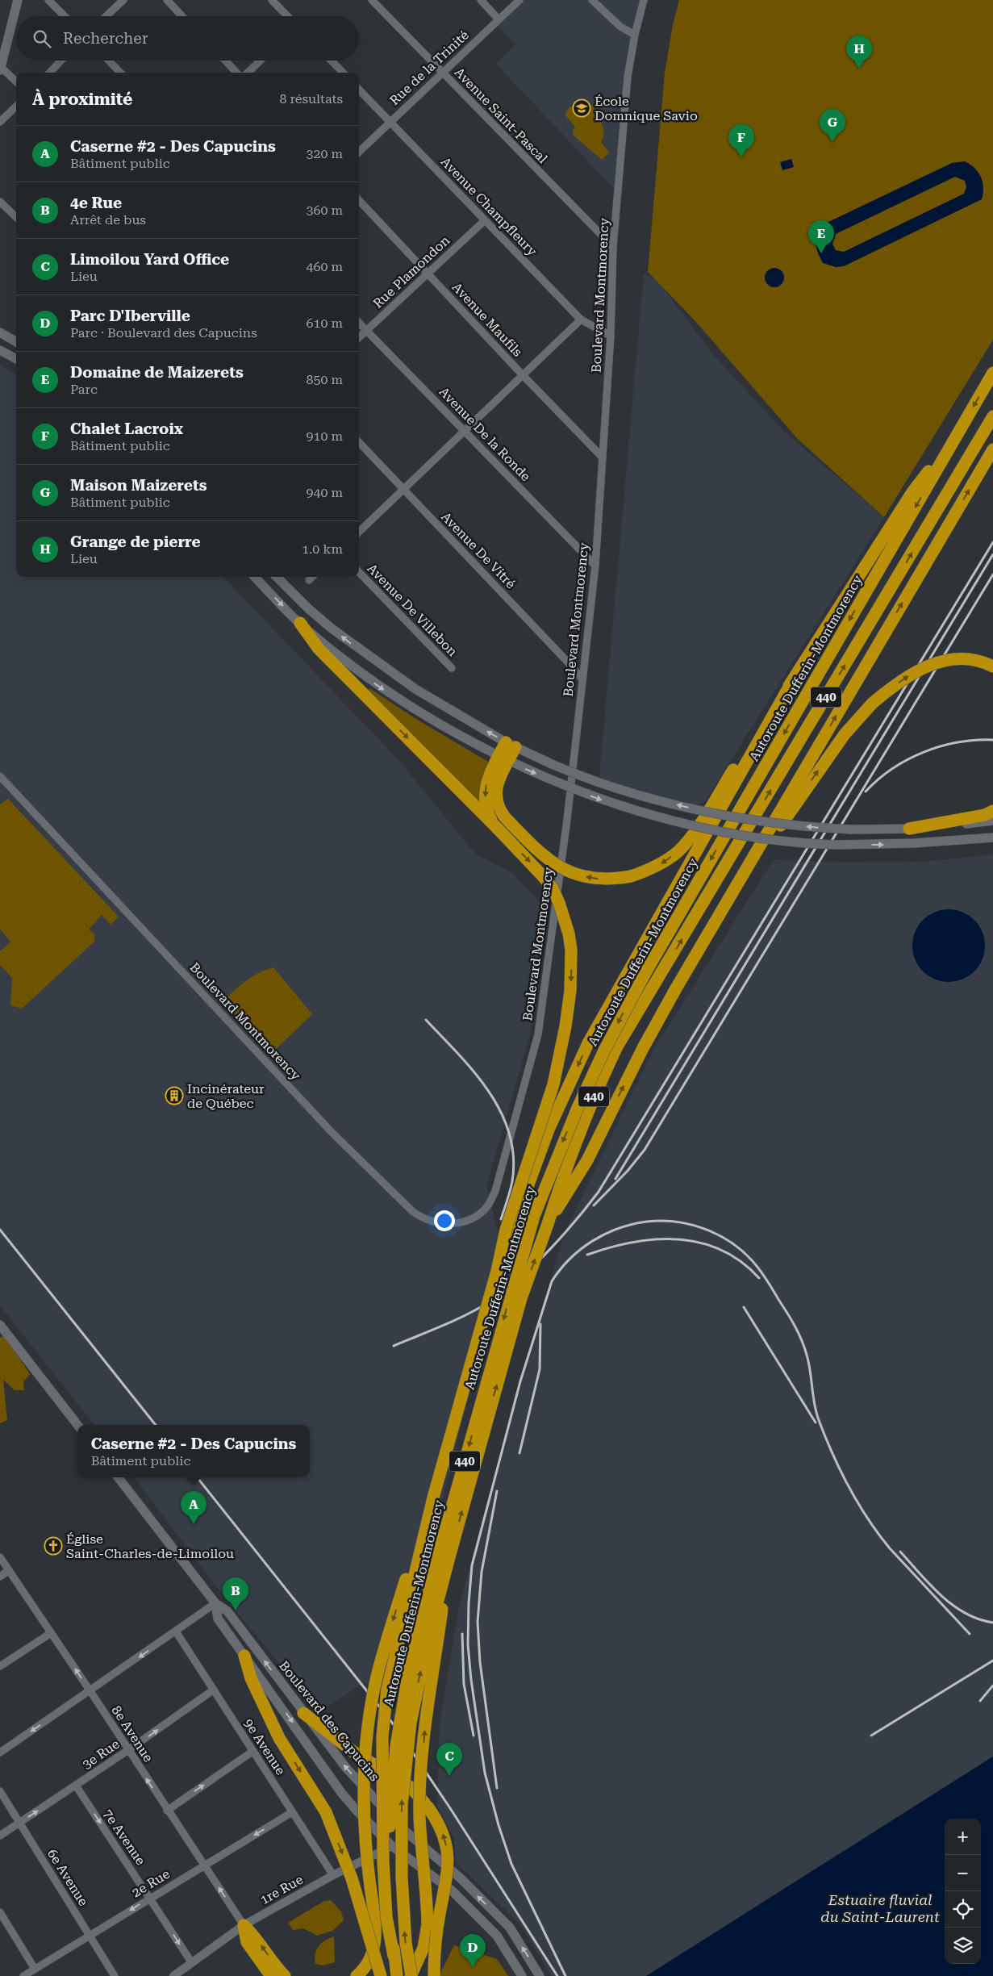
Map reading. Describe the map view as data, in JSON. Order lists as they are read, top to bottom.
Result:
{
  "streets": {
    "highway": ["Autoroute Dufferin-Montmorency", "440"],
    "main road": ["Boulevard des Capucins"],
    "street": [
      "Rue de la Trinité",
      "Avenue Saint-Pascal",
      "Avenue Champfleury",
      "Rue Plamondon",
      "Boulevard Montmorency",
      "Avenue Maufils",
      "Avenue De la Ronde",
      "Avenue De Vitré",
      "Avenue De Villebon",
      "8e Avenue",
      "9e Avenue",
      "3e Rue",
      "7e Avenue",
      "6e Avenue",
      "2e Rue",
      "1re Rue"
    ]
  },
  "crossings": [
    ["Rue de la Trinité", "Avenue Saint-Pascal"],
    ["Rue de la Trinité", "Avenue Champfleury"],
    ["Avenue Saint-Pascal", "Boulevard Montmorency"],
    ["Avenue Champfleury", "Rue Plamondon"],
    ["Avenue Champfleury", "Boulevard Montmorency"],
    ["Rue Plamondon", "Avenue Maufils"],
    ["Rue Plamondon", "Avenue De la Ronde"],
    ["Boulevard Montmorency", "Avenue Maufils"],
    ["Boulevard Montmorency", "Avenue De la Ronde"],
    ["Boulevard Montmorency", "Avenue De Vitré"],
    ["Boulevard des Capucins", "1re Rue"],
    ["8e Avenue", "3e Rue"],
    ["8e Avenue", "2e Rue"],
    ["8e Avenue", "1re Rue"],
    ["9e Avenue", "3e Rue"],
    ["9e Avenue", "2e Rue"],
    ["9e Avenue", "1re Rue"],
    ["3e Rue", "7e Avenue"],
    ["3e Rue", "6e Avenue"],
    ["7e Avenue", "2e Rue"],
    ["7e Avenue", "1re Rue"],
    ["6e Avenue", "2e Rue"]
  ],
  "one_way": [
    "8e Avenue",
    "3e Rue",
    "7e Avenue",
    "2e Rue"
  ],
  "water": ["Estuaire fluvial du Saint-Laurent"],
  "places": {
    "school or university": ["École Domnique Savio"],
    "building": ["Incinérateur de Québec"],
    "church": ["Église Saint-Charles-de-Limoilou"]
  },
  "page": {
    "search": "Rechercher",
    "pins": [
      "H",
      "G",
      "F",
      "E",
      "A",
      "B",
      "C",
      "D"
    ],
    "heading": ["À proximité", "8 résultats"],
    "list": [
      {
        "mark": "A",
        "name": "Caserne #2 - Des Capucins",
        "note": "Bâtiment public",
        "value": "320 m"
      },
      {
        "mark": "B",
        "name": "4e Rue",
        "note": "Arrêt de bus",
        "value": "360 m"
      },
      {
        "mark": "C",
        "name": "Limoilou Yard Office",
        "note": "Lieu",
        "value": "460 m"
      },
      {
        "mark": "D",
        "name": "Parc D'Iberville",
        "note": "Parc · Boulevard des Capucins",
        "value": "610 m"
      },
      {
        "mark": "E",
        "name": "Domaine de Maizerets",
        "note": "Parc",
        "value": "850 m"
      },
      {
        "mark": "F",
        "name": "Chalet Lacroix",
        "note": "Bâtiment public",
        "value": "910 m"
      },
      {
        "mark": "G",
        "name": "Maison Maizerets",
        "note": "Bâtiment public",
        "value": "940 m"
      },
      {
        "mark": "H",
        "name": "Grange de pierre",
        "note": "Lieu",
        "value": "1.0 km"
      }
    ],
    "popup": ["Caserne #2 - Des Capucins", "Bâtiment public"],
    "map_buttons": ["+", "−"]
  }
}
